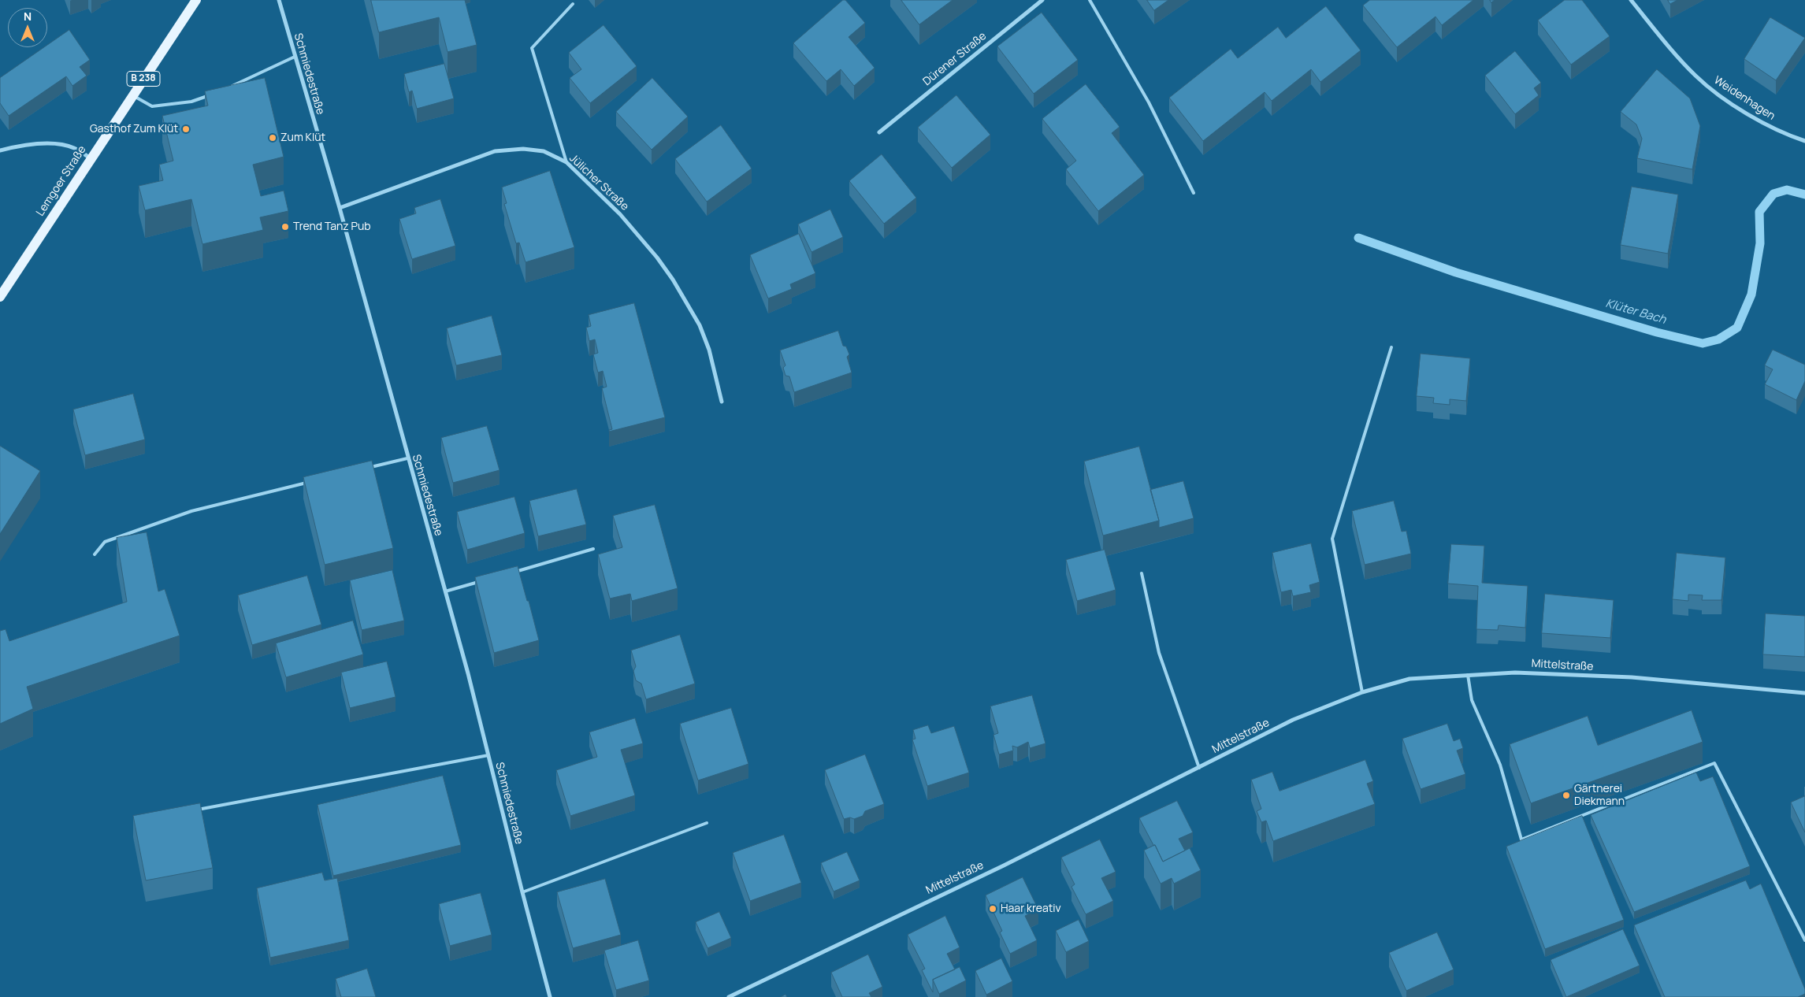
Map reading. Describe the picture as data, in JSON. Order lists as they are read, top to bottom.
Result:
{
  "streets": {
    "main road": ["B 238", "Lemgoer Straße"],
    "street": [
      "Dürener Straße",
      "Schmiedestraße",
      "Weidenhagen",
      "Jülicher Straße",
      "Mittelstraße"
    ]
  },
  "crossings": [
    ["Schmiedestraße", "Jülicher Straße"]
  ],
  "water": ["Klüter Bach"],
  "places": [
    "Gasthof Zum Klüt",
    "Zum Klüt",
    "Trend Tanz Pub",
    "Gärtnerei Diekmann",
    "Haar kreativ"
  ],
  "north": "top"
}
